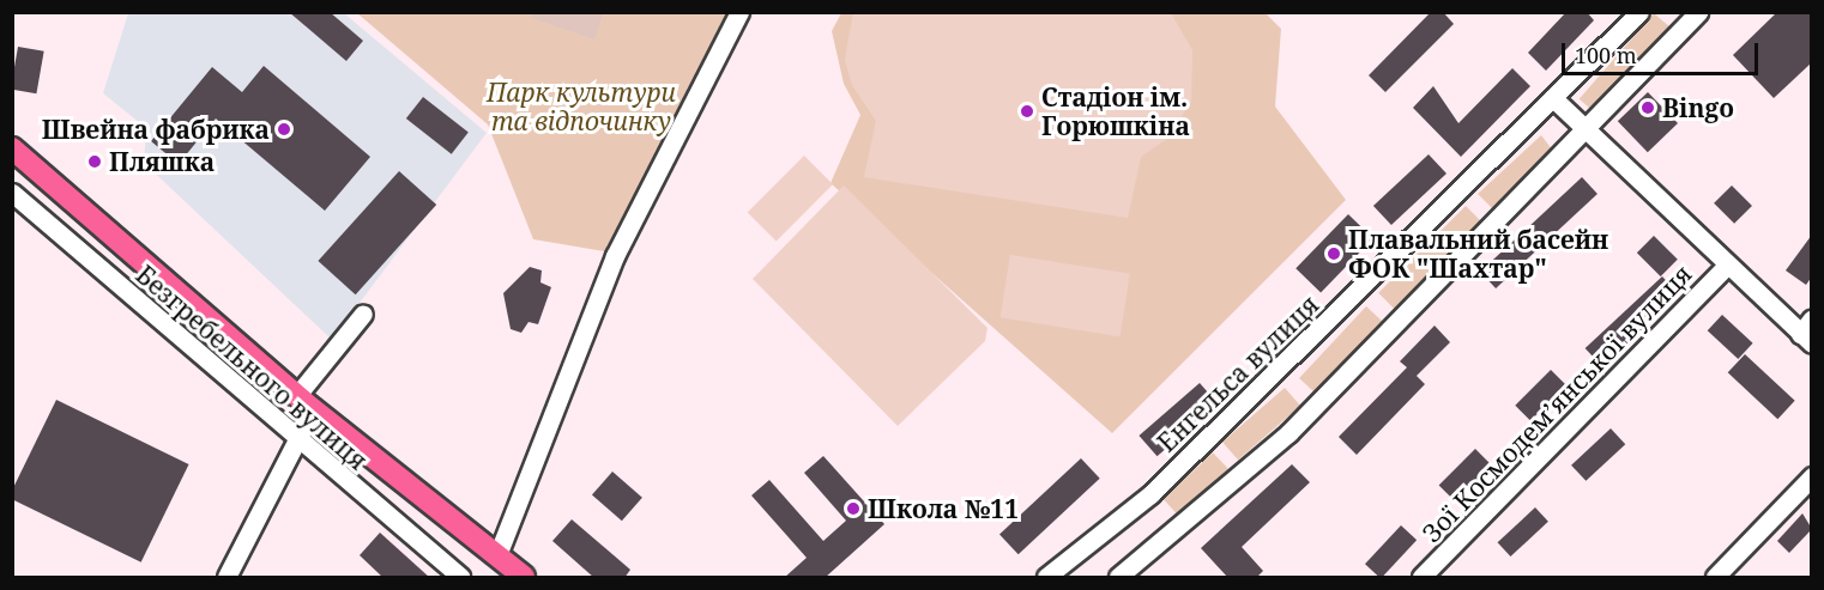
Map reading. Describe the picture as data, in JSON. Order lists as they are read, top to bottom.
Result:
{
  "streets": {
    "street": ["Безгребельного вулиця", "Енгельса вулиця", "Зої Космодем’янської вулиця"]
  },
  "parks": ["Парк культури та відпочинку"],
  "places": [
    "Bingo",
    "Стадіон ім. Горюшкіна",
    "Швейна фабрика",
    "Пляшка",
    "Плавальний басейн ФОК \"Шахтар\"",
    "Школа №11"
  ],
  "scale_bar": "100 m"
}
